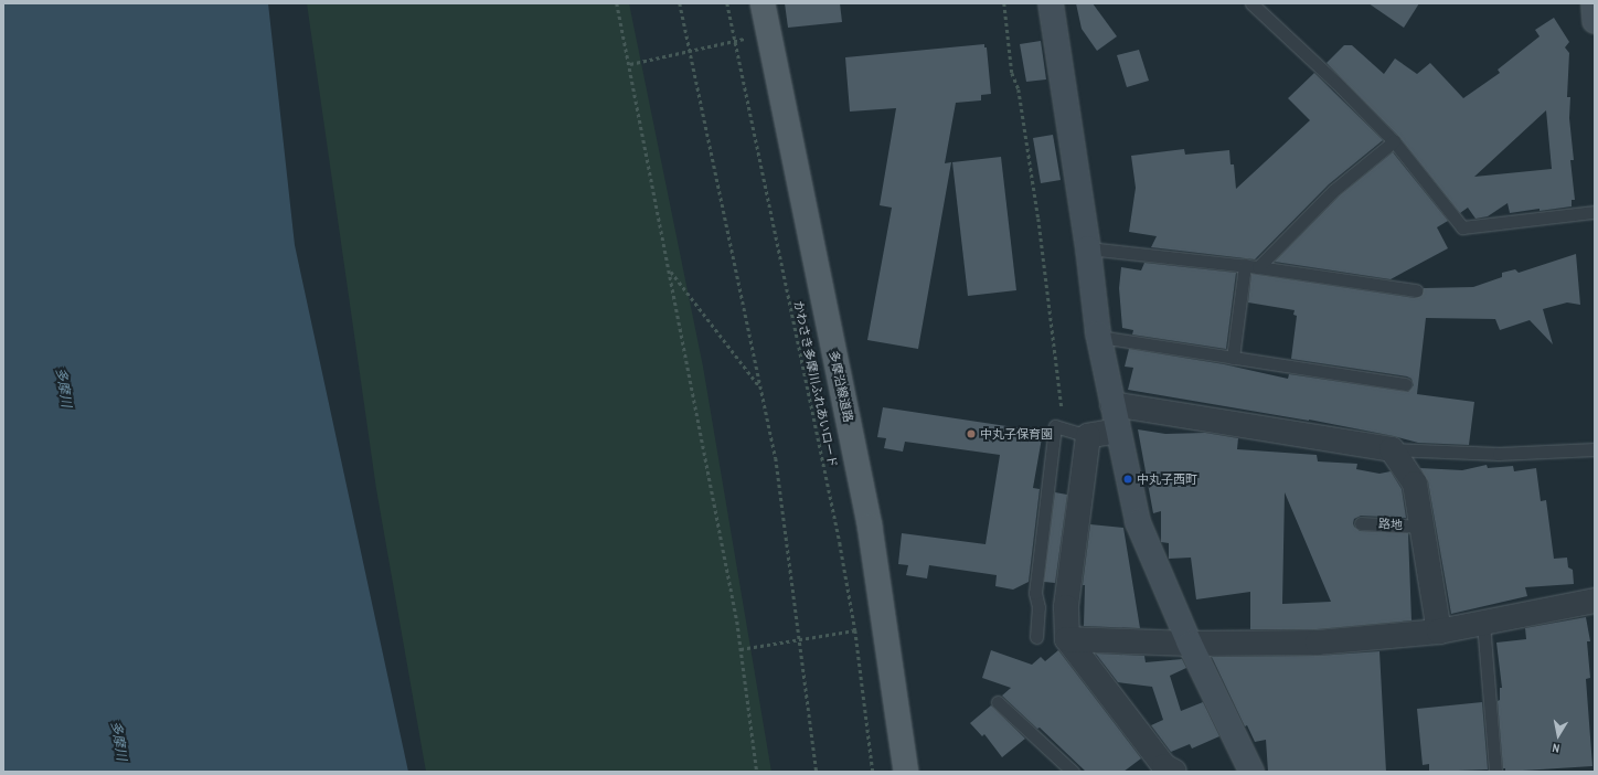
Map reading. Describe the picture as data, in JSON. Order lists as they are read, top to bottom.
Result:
{
  "streets": {
    "main road": ["多摩沿線道路"],
    "lane": ["路地"],
    "path": ["かわさき多摩川ふれあいロード"]
  },
  "water": ["多摩川"],
  "places": ["中丸子保育園", "中丸子西町"],
  "north": "bottom"
}
